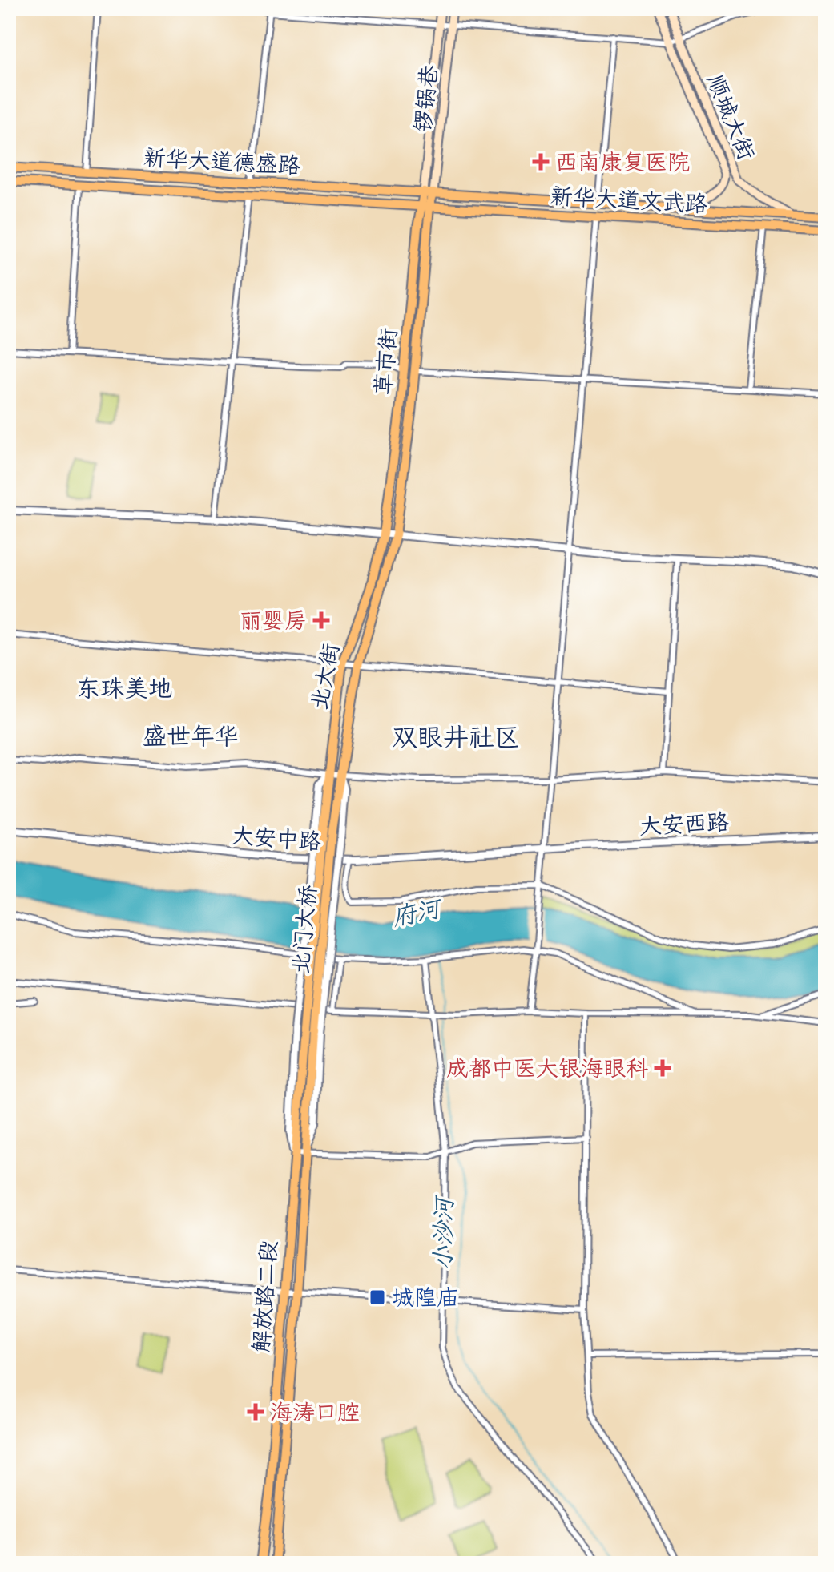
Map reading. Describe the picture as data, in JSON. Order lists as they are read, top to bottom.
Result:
{
  "streets": {
    "main road": [
      "锣锅巷",
      "顺城大街",
      "新华大道德盛路",
      "新华大道文武路",
      "草市街",
      "北大街",
      "北门大桥",
      "解放路二段"
    ],
    "street": ["大安西路", "大安中路"]
  },
  "crossings": [
    ["锣锅巷", "新华大道德盛路"],
    ["锣锅巷", "新华大道文武路"],
    ["锣锅巷", "草市街"],
    ["顺城大街", "新华大道文武路"],
    ["新华大道德盛路", "新华大道文武路"],
    ["新华大道德盛路", "草市街"],
    ["新华大道文武路", "草市街"],
    ["草市街", "北大街"],
    ["北大街", "北门大桥"],
    ["大安西路", "大安中路"],
    ["北门大桥", "解放路二段"]
  ],
  "districts": ["东珠美地", "盛世年华", "双眼井社区"],
  "water": ["府河", "小沙河"],
  "places": {
    "health": [
      "西南康复医院",
      "丽婴房",
      "成都中医大银海眼科",
      "海涛口腔"
    ],
    "transit": ["城隍庙"]
  }
}
